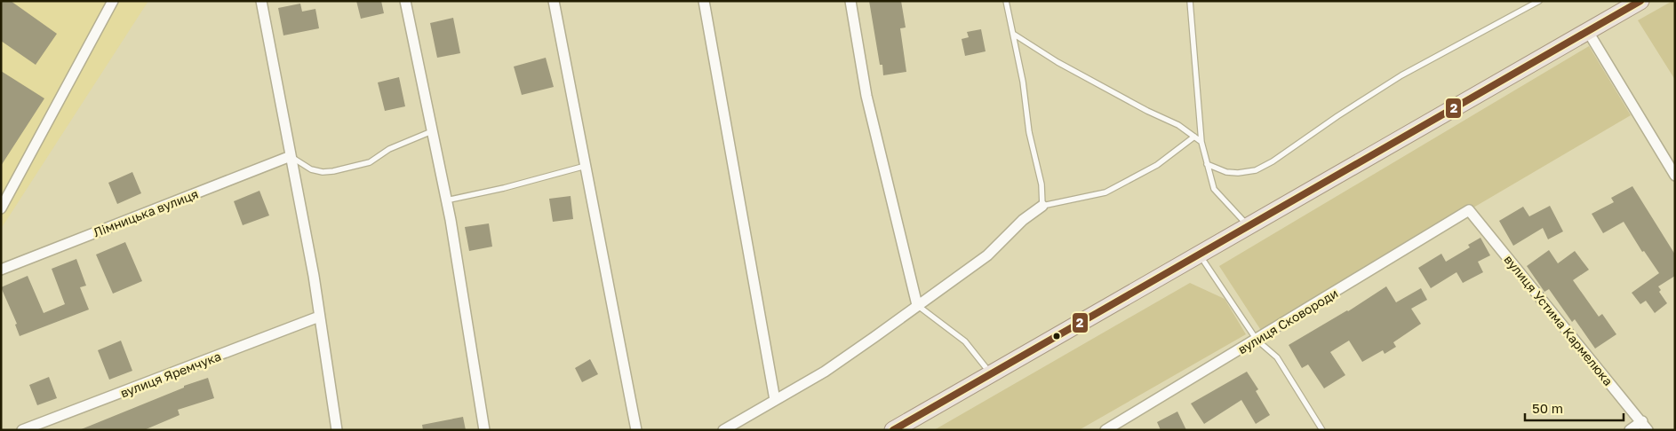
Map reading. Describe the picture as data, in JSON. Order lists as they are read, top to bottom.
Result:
{
  "streets": {
    "street": [
      "Лімницька вулиця",
      "вулиця Устима Кармелюка",
      "вулиця Сковороди",
      "вулиця Яремчука"
    ]
  },
  "crossings": [
    ["вулиця Устима Кармелюка", "вулиця Сковороди"]
  ],
  "lines": ["transit line 2"],
  "scale_bar": "50 m"
}
